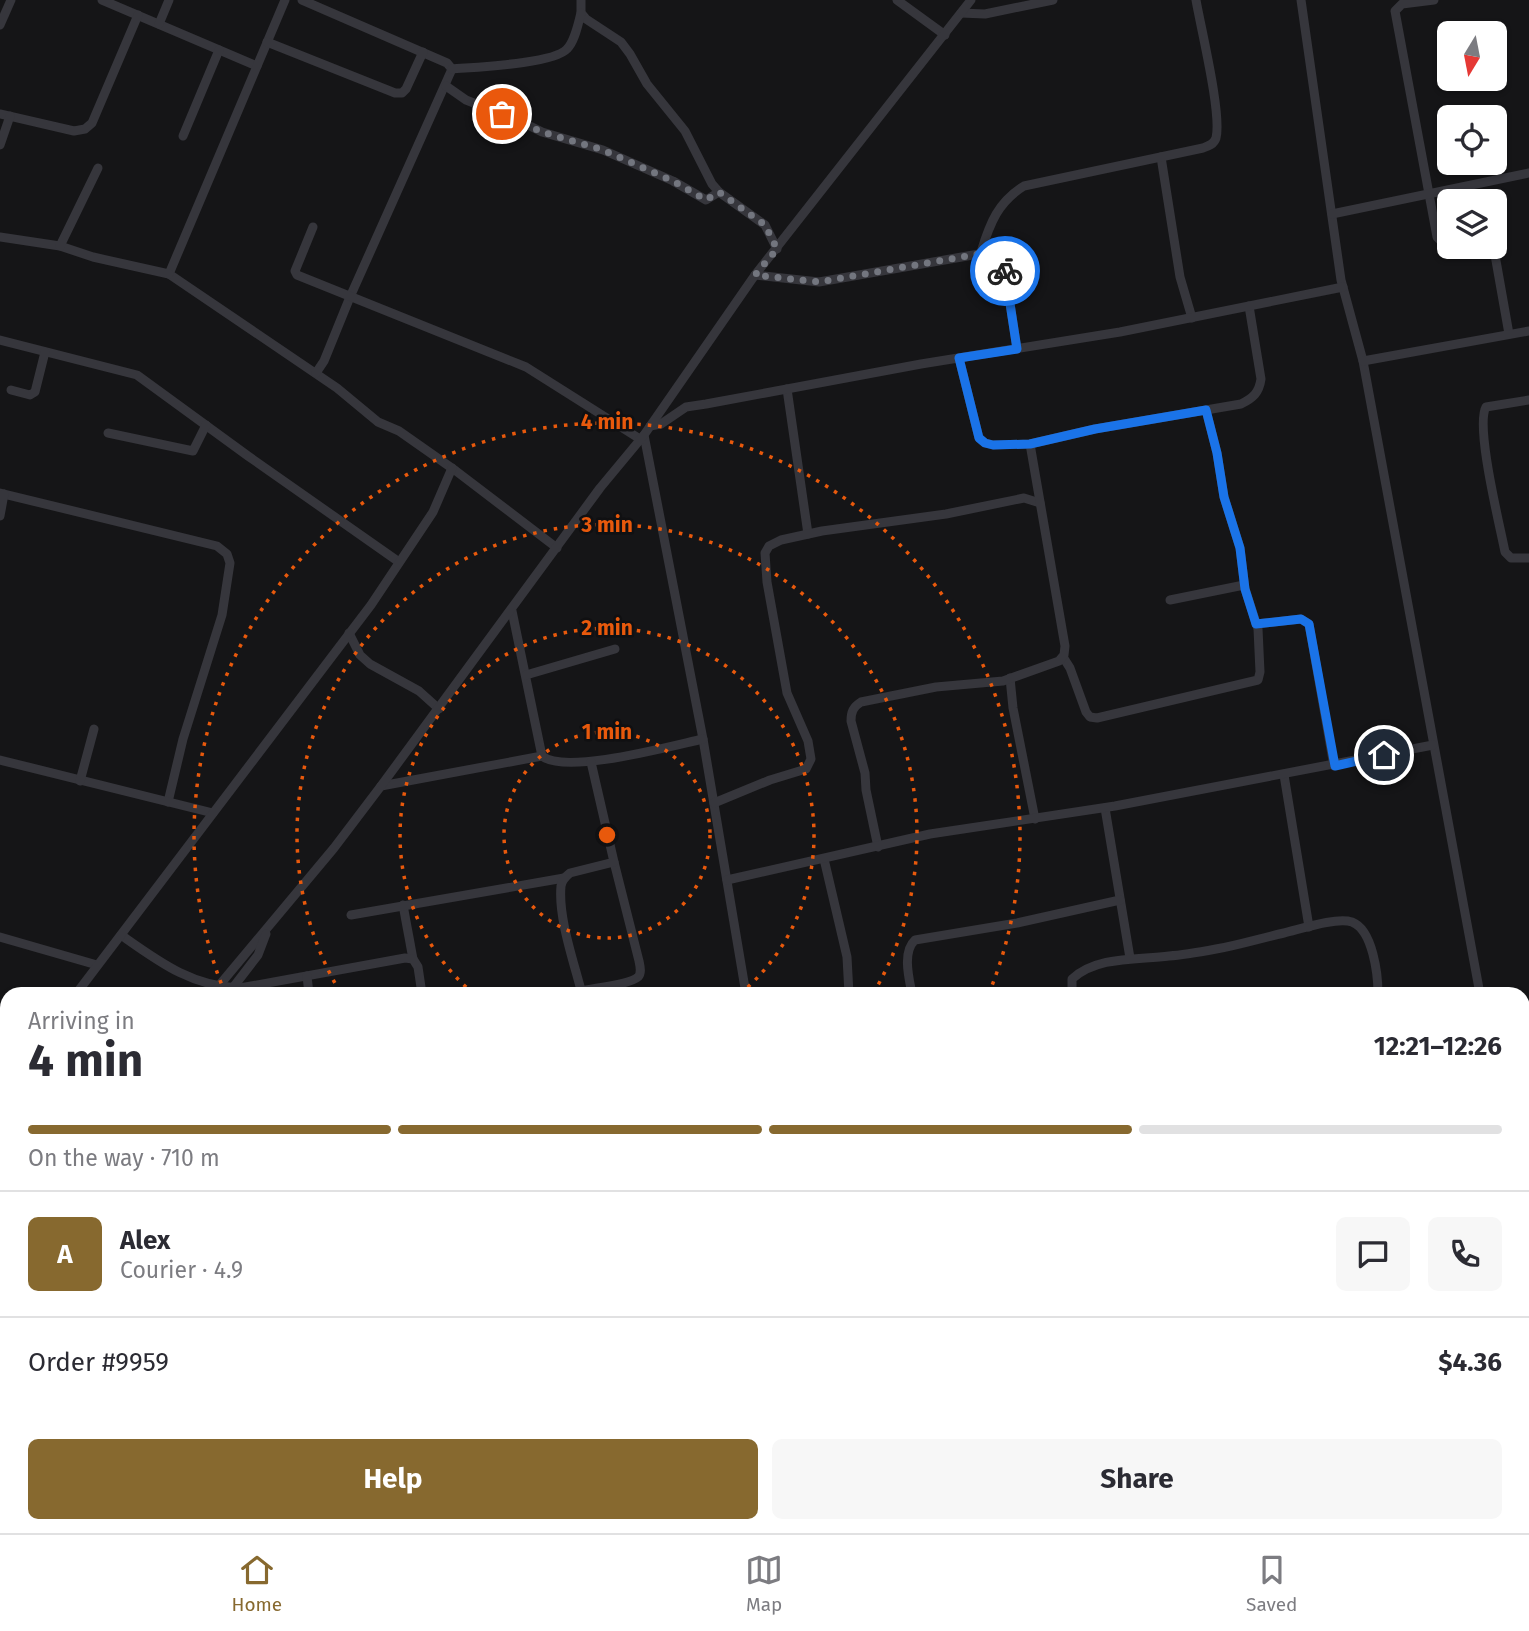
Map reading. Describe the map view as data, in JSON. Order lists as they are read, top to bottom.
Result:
{
  "north": "bottom",
  "page": {
    "heading": ["4 min", "Arriving in", "12:21–12:26"],
    "panel": [
      "Alex",
      "Courier · 4.9",
      "Order #9959",
      "$4.36"
    ],
    "bar": "On the way · 710 m",
    "round": "A",
    "buttons": ["Help", "Share"],
    "tabs": ["Home", "Map", "Saved"]
  },
  "rings": [
    "4 min",
    "3 min",
    "2 min",
    "1 min"
  ]
}
